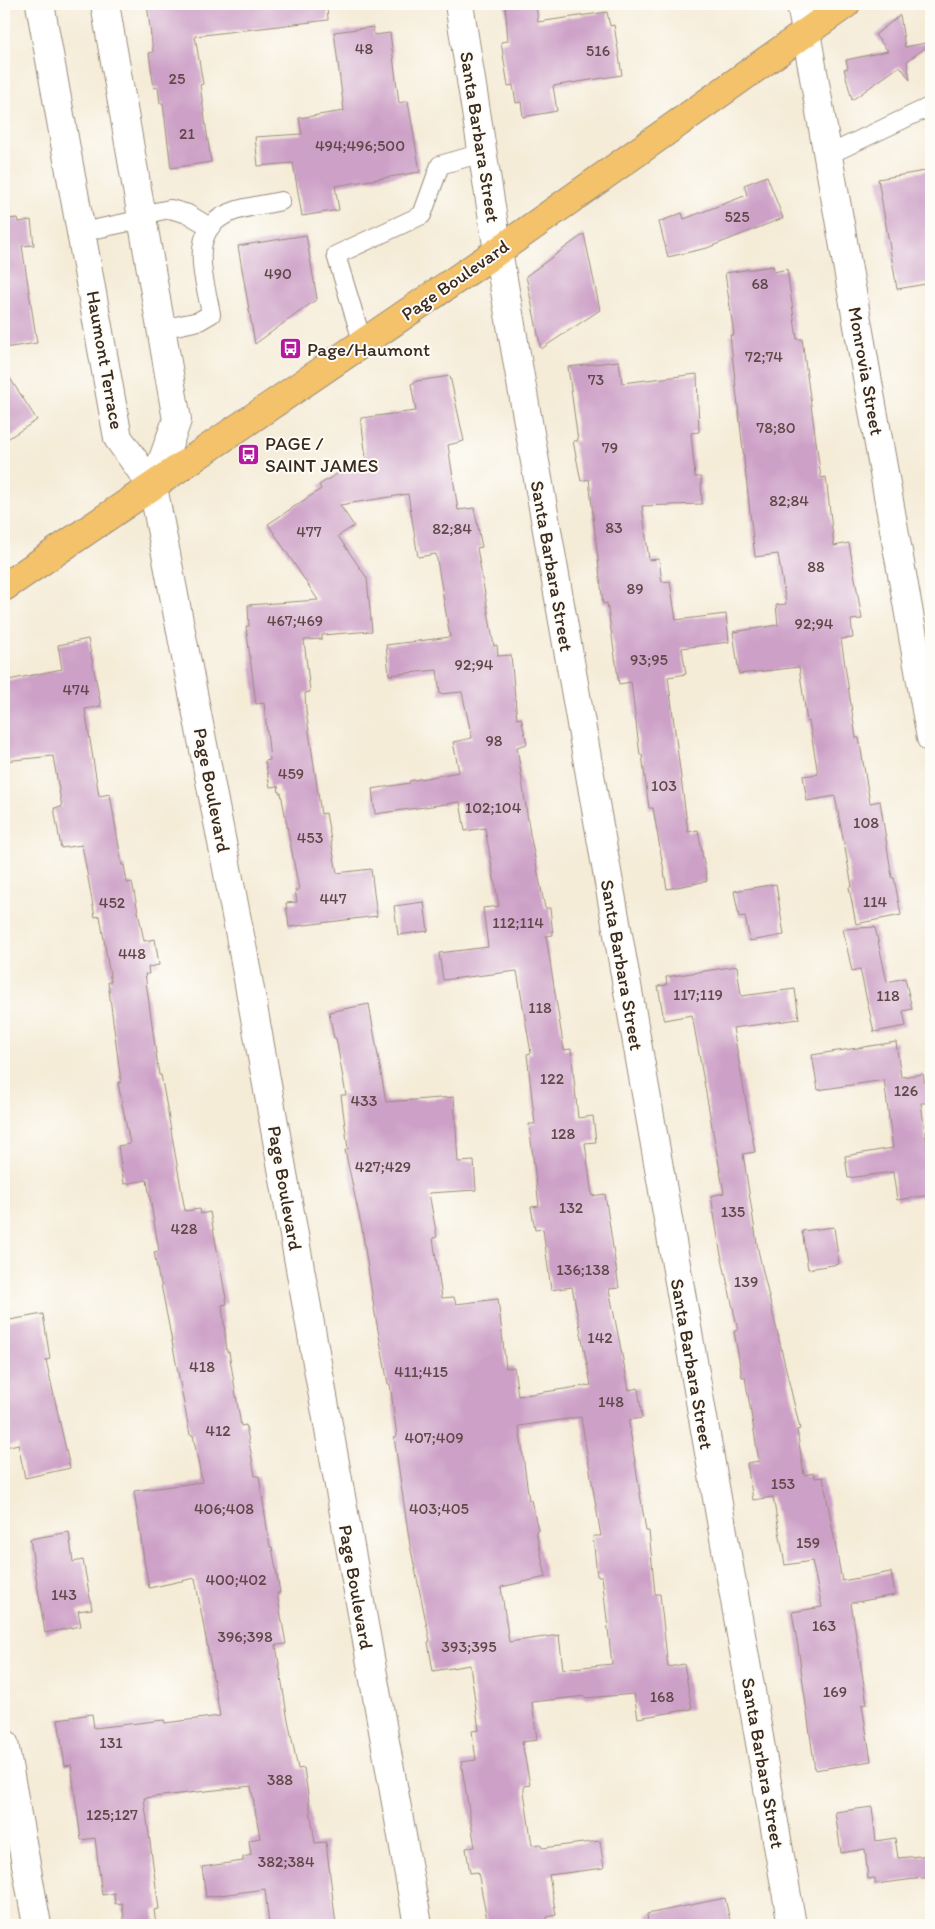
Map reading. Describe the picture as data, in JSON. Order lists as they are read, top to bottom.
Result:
{
  "streets": {
    "main road": ["Page Boulevard"],
    "street": ["Santa Barbara Street", "Haumont Terrace", "Monrovia Street"]
  },
  "crossings": [
    ["Santa Barbara Street", "Page Boulevard"],
    ["Page Boulevard", "Haumont Terrace"],
    ["Page Boulevard", "Monrovia Street"]
  ],
  "places": {
    "bus stop": ["Page/Haumont", "PAGE / SAINT JAMES"]
  },
  "house_numbers": [
    "48",
    "516",
    "25",
    "21",
    "494;496;500",
    "525",
    "490",
    "68",
    "72;74",
    "73",
    "78;80",
    "79",
    "82;84",
    "83",
    "82;84",
    "477",
    "88",
    "89",
    "467;469",
    "92;94",
    "93;95",
    "92;94",
    "474",
    "98",
    "459",
    "103",
    "102;104",
    "108",
    "453",
    "447",
    "114",
    "452",
    "112;114",
    "448",
    "117;119",
    "118",
    "118",
    "122",
    "126",
    "433",
    "128",
    "427;429",
    "132",
    "135",
    "428",
    "136;138",
    "139",
    "142",
    "418",
    "411;415",
    "148",
    "412",
    "407;409",
    "153",
    "406;408",
    "403;405",
    "159",
    "400;402",
    "143",
    "163",
    "396;398",
    "393;395",
    "169",
    "168",
    "131",
    "388",
    "125;127",
    "382;384"
  ]
}
